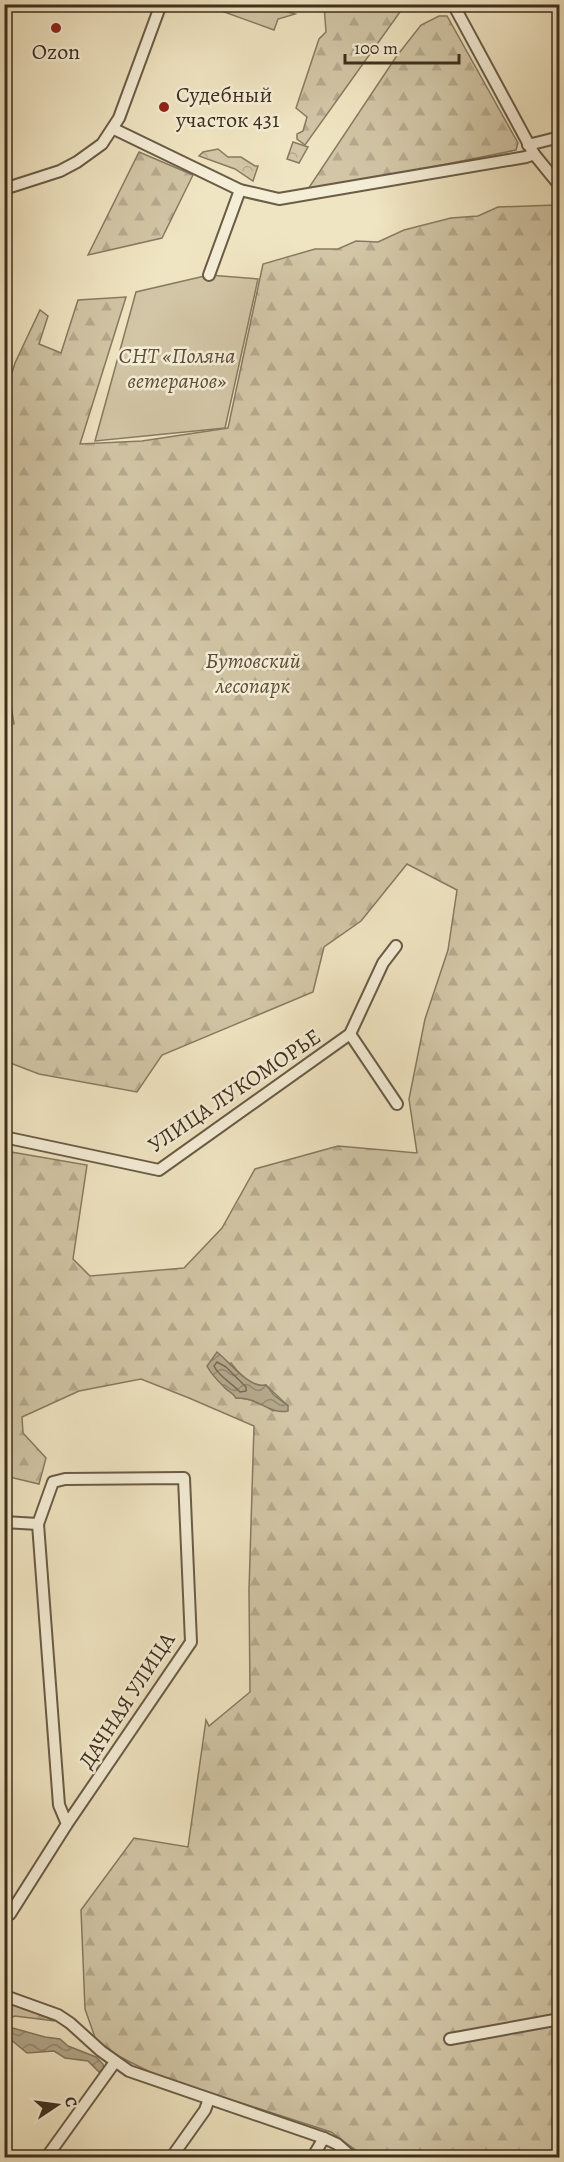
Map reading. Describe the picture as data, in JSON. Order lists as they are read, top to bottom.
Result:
{
  "streets": {
    "street": ["УЛИЦА ЛУКОМОРЬЕ", "ДАЧНАЯ УЛИЦА"]
  },
  "parks": ["СНТ «Поляна ветеранов»", "Бутовский лесопарк"],
  "places": ["Ozon", "Судебный участок 431"],
  "scale_bar": "100 m",
  "north": "right"
}
